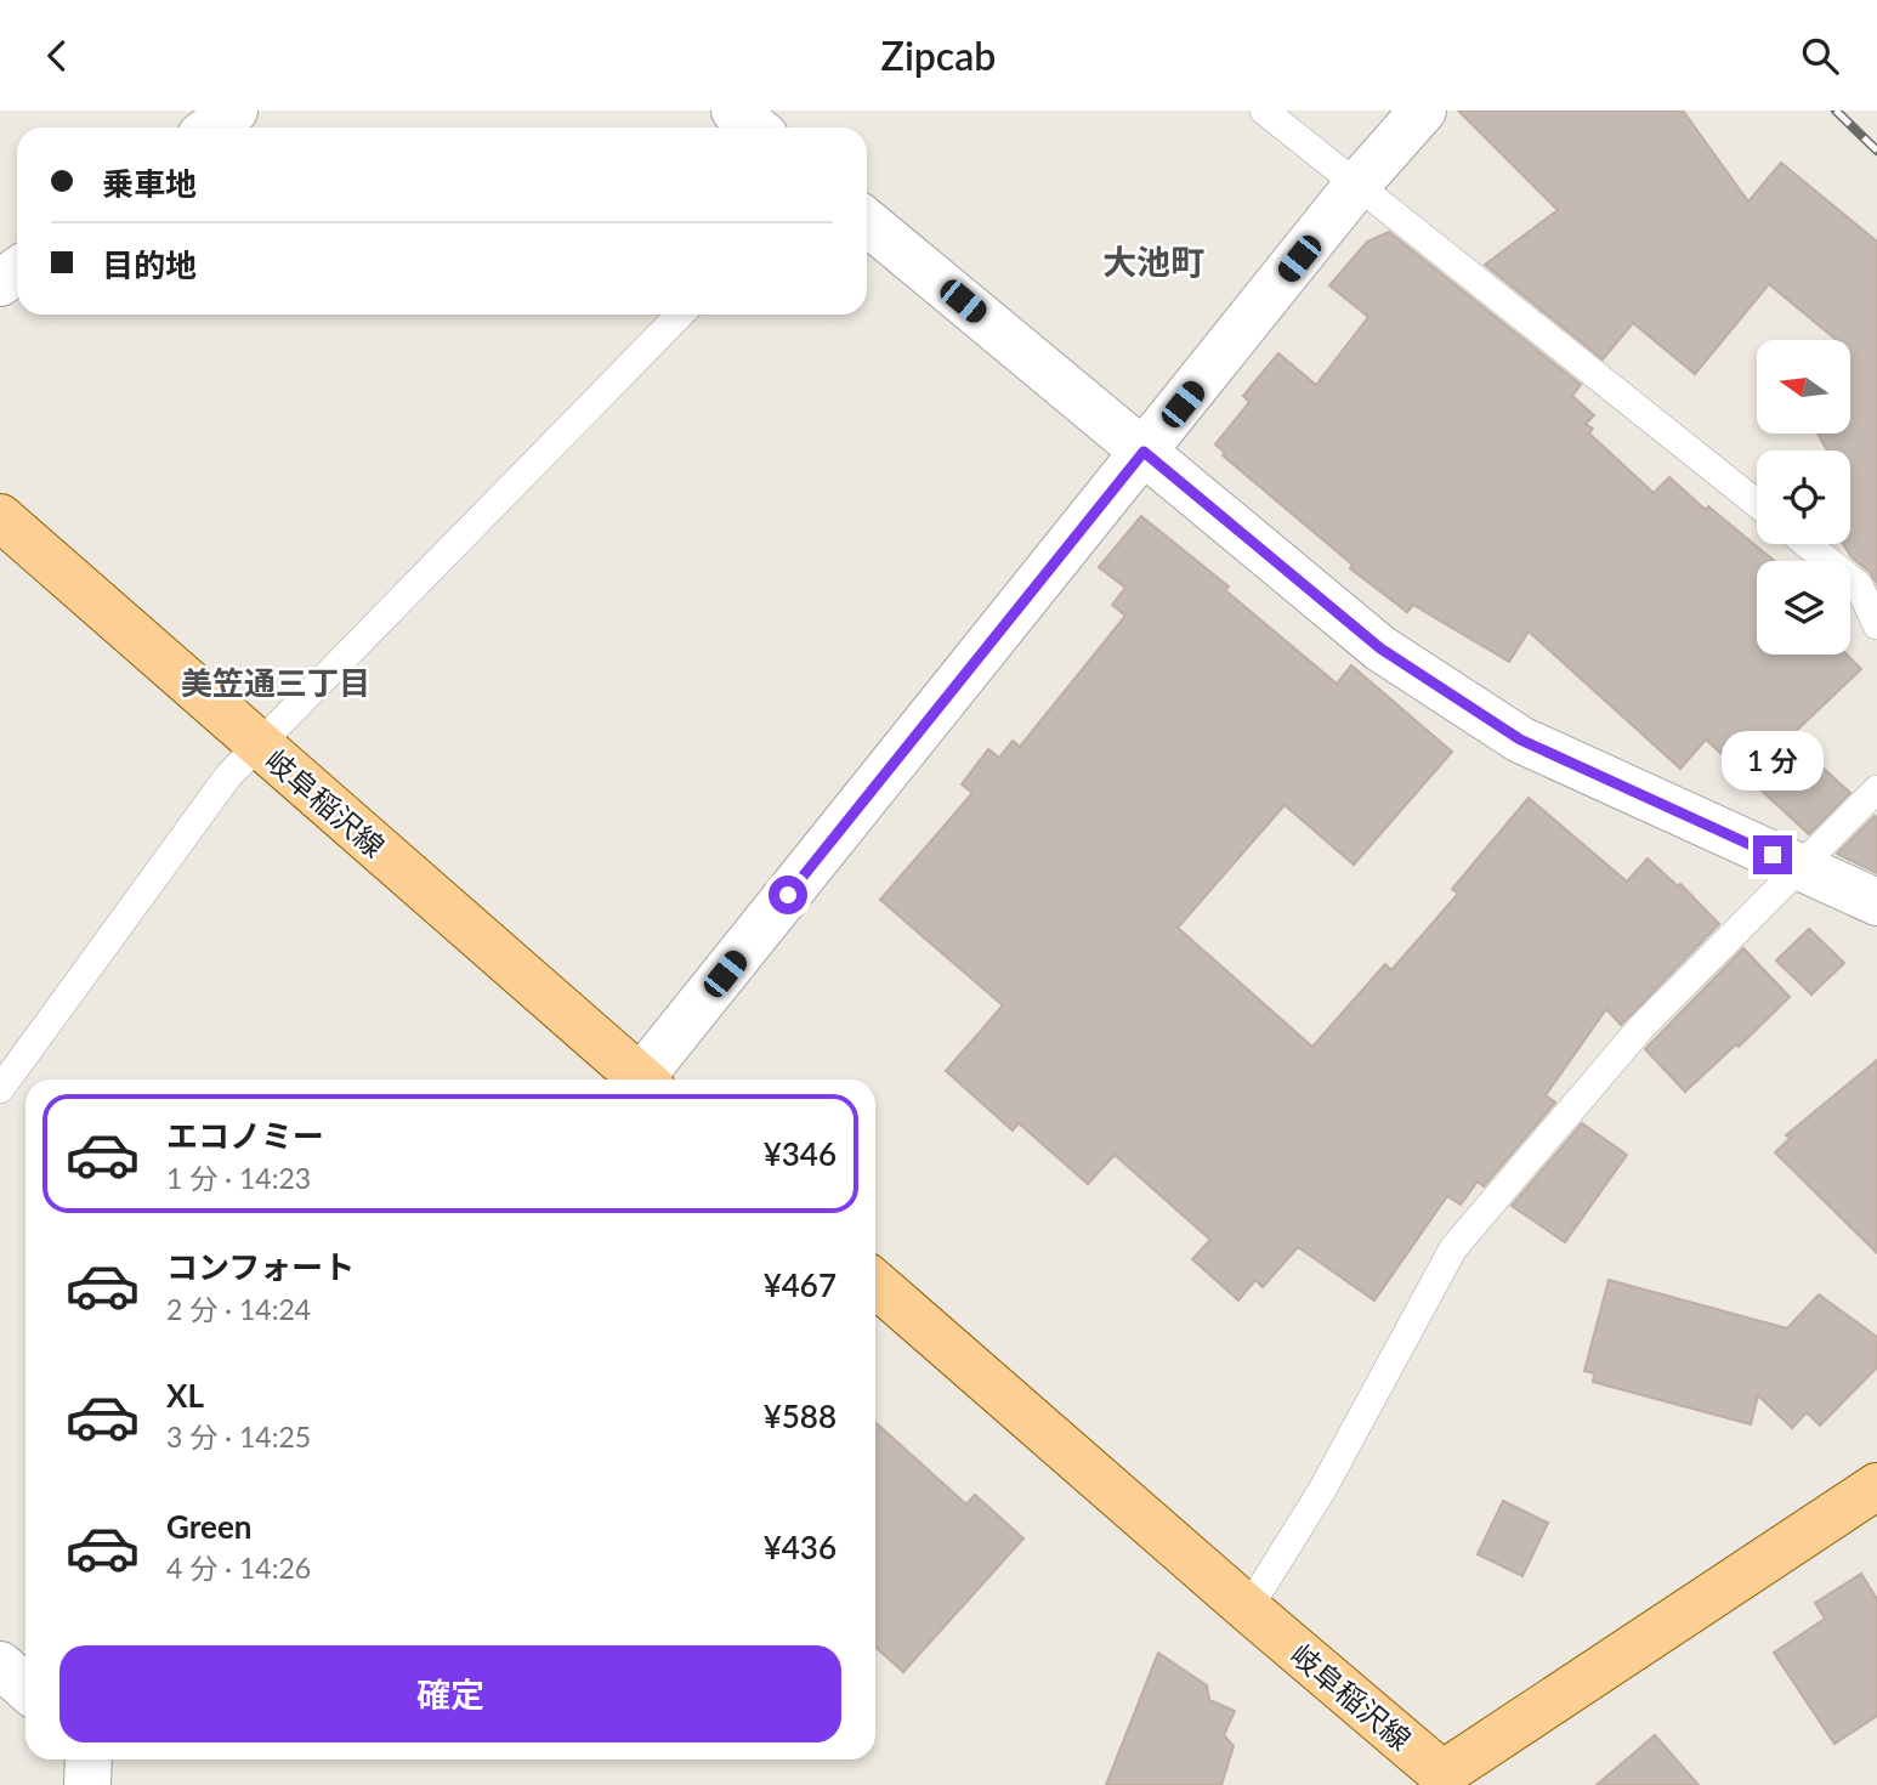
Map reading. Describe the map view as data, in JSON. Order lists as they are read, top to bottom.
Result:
{
  "streets": {
    "main road": ["岐阜稲沢線"]
  },
  "districts": ["大池町", "美笠通三丁目"],
  "north": "left",
  "page": {
    "header": "Zipcab",
    "banner": ["乗車地", "目的地"],
    "bubble": "1 分",
    "list": [
      {
        "name": "エコノミー",
        "note": "1 分 · 14:23",
        "value": "¥346"
      },
      {
        "name": "コンフォート",
        "note": "2 分 · 14:24",
        "value": "¥467"
      },
      {
        "name": "XL",
        "note": "3 分 · 14:25",
        "value": "¥588"
      },
      {
        "name": "Green",
        "note": "4 分 · 14:26",
        "value": "¥436"
      }
    ],
    "buttons": "確定"
  }
}
